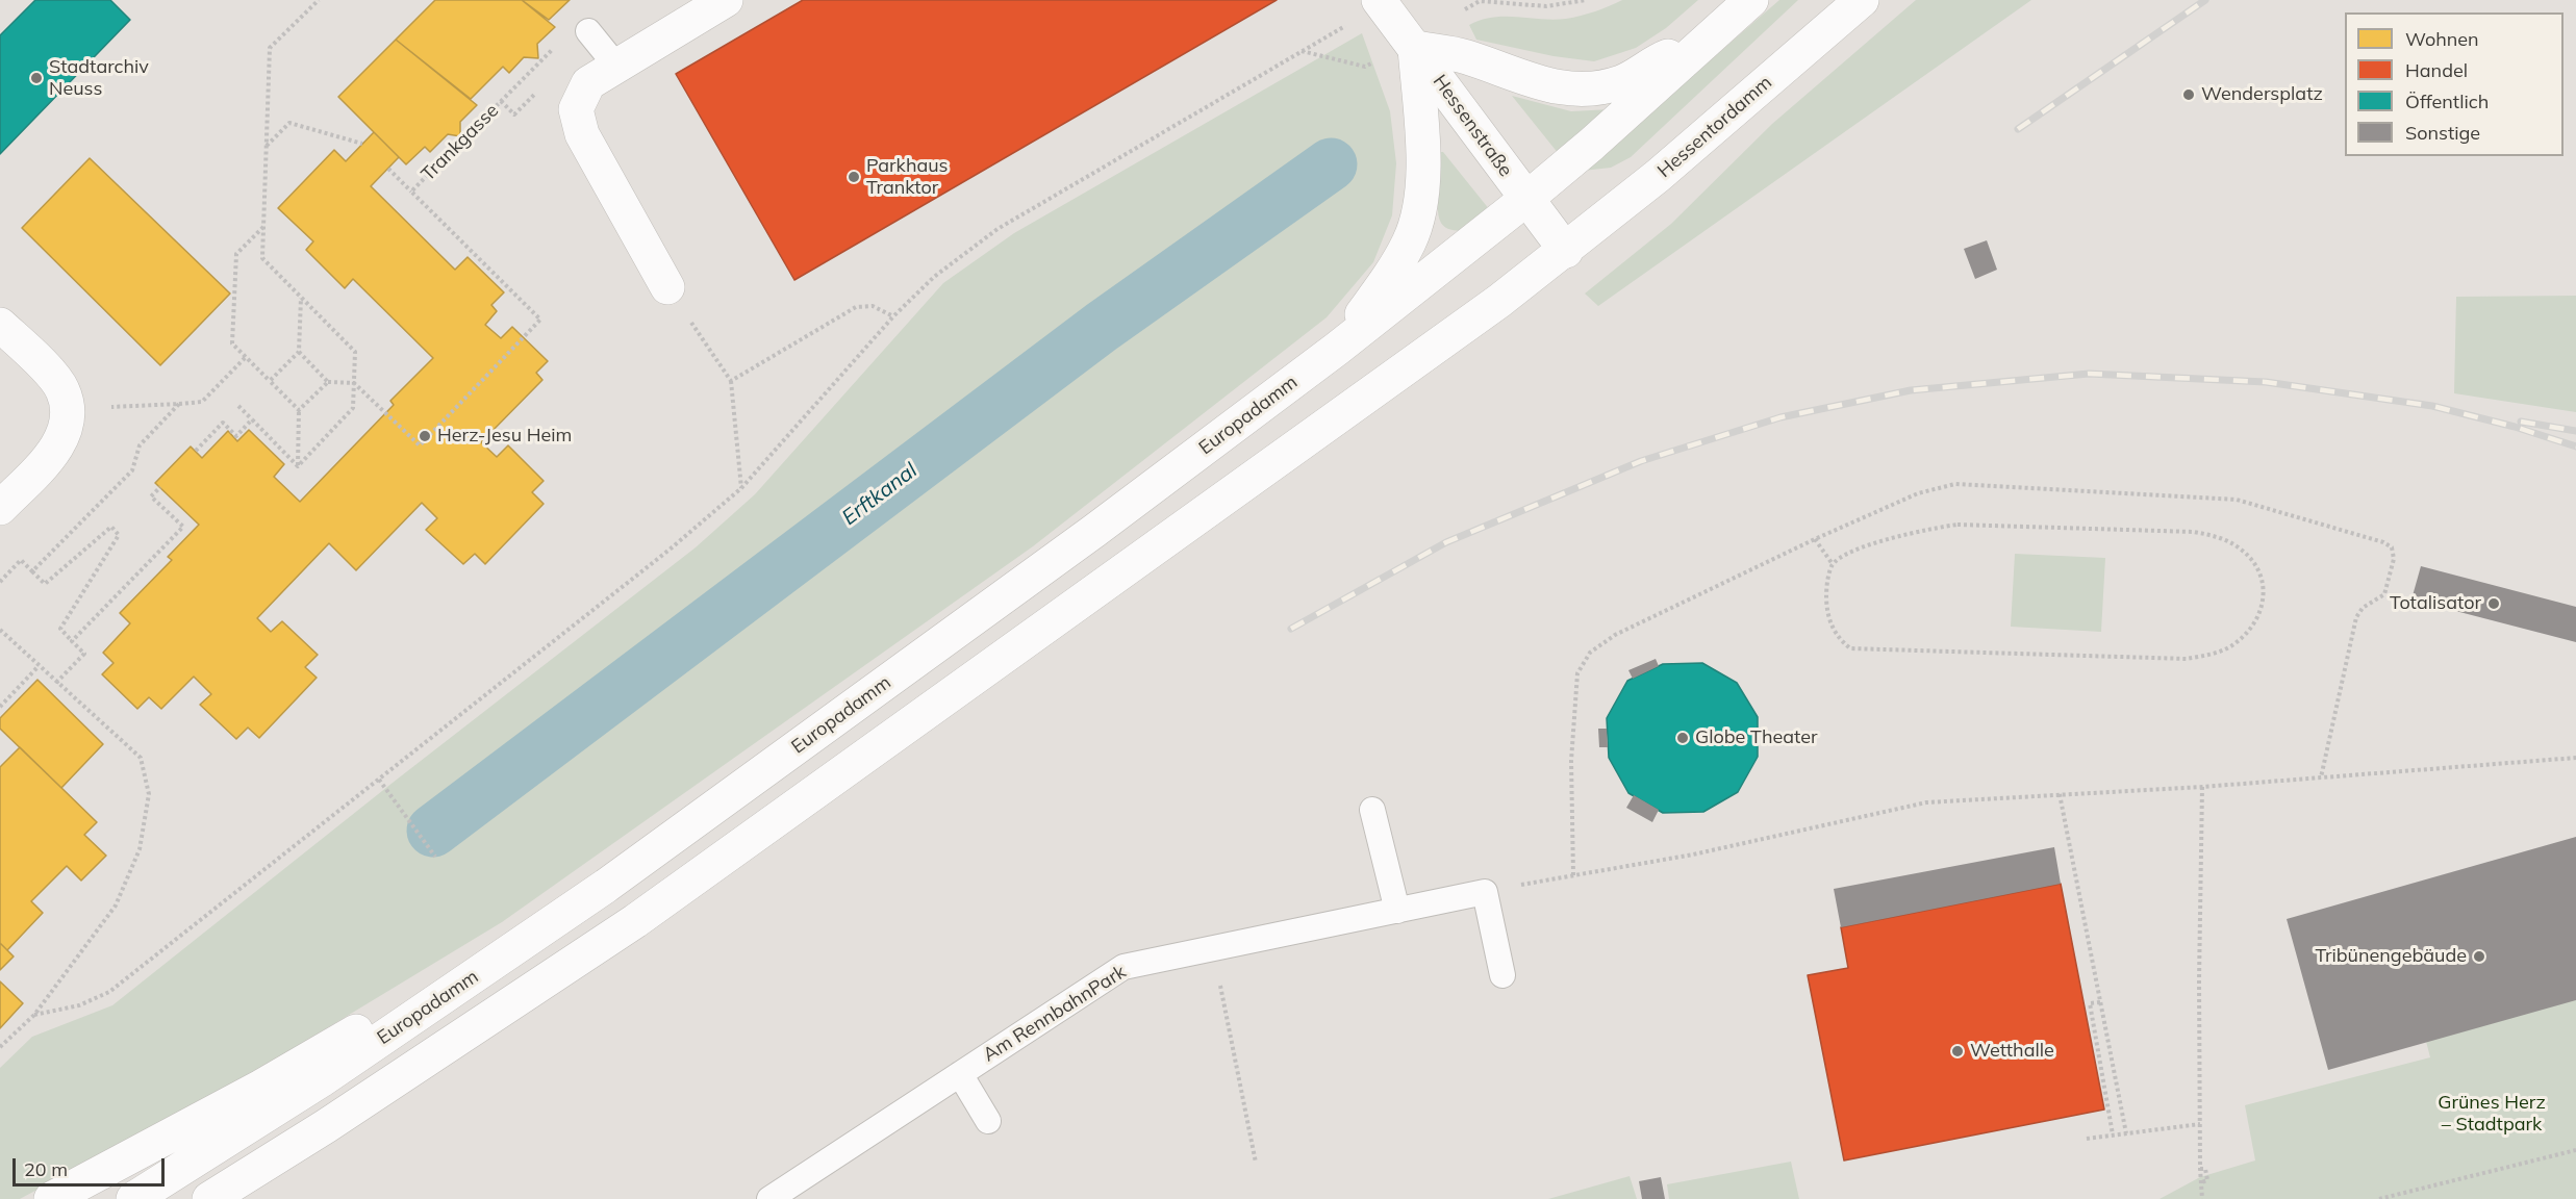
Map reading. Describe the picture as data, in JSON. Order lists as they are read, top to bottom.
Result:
{
  "streets": {
    "main road": ["Hessenstraße", "Hessentordamm", "Europadamm"],
    "lane": ["Am RennbahnPark"],
    "path": ["Trankgasse"]
  },
  "crossings": [
    ["Hessenstraße", "Hessentordamm"],
    ["Hessenstraße", "Europadamm"]
  ],
  "water": ["Erftkanal"],
  "parks": ["Grünes Herz – Stadtpark"],
  "places": [
    "Stadtarchiv Neuss",
    "Wendersplatz",
    "Parkhaus Tranktor",
    "Herz-Jesu Heim",
    "Totalisator",
    "Globe Theater",
    "Tribünengebäude",
    "Wetthalle"
  ],
  "legend": [
    "Wohnen",
    "Handel",
    "Öffentlich",
    "Sonstige"
  ],
  "scale_bar": "20 m"
}
